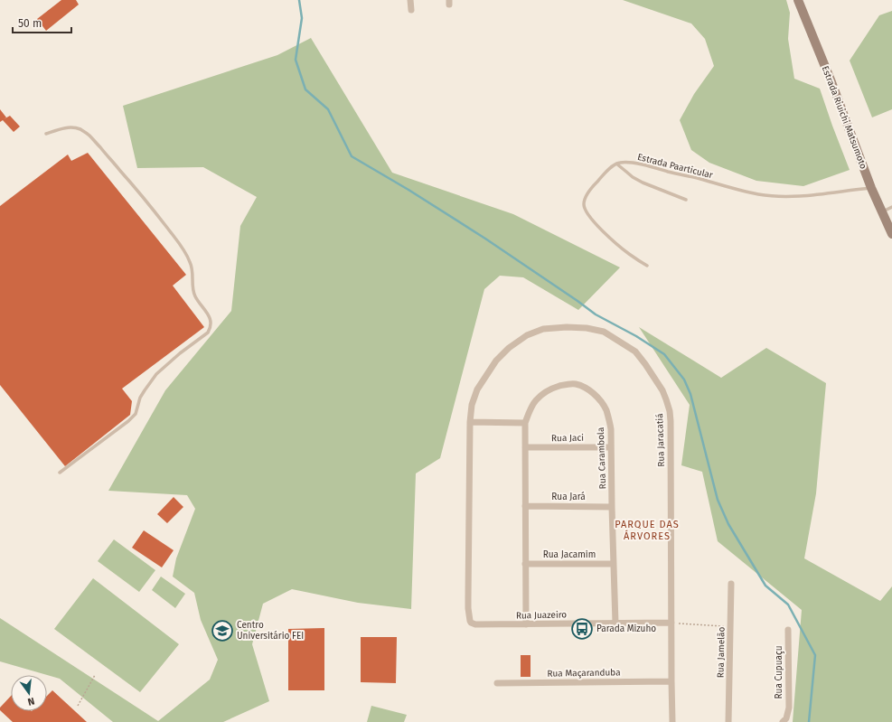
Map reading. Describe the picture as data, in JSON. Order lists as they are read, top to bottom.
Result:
{
  "streets": {
    "street": [
      "Estrada Riuichi Matsumoto",
      "Rua Jaci",
      "Rua Jaracatiá",
      "Rua Carambola",
      "Rua Jará",
      "Rua Jacamim",
      "Rua Juazeiro",
      "Rua Jamelão",
      "Rua Cupuaçu",
      "Rua Maçaranduba"
    ],
    "lane": ["Estrada Paarticular"]
  },
  "crossings": [
    ["Estrada Riuichi Matsumoto", "Estrada Paarticular"],
    ["Rua Jaci", "Rua Carambola"],
    ["Rua Jaracatiá", "Rua Juazeiro"],
    ["Rua Jaracatiá", "Rua Maçaranduba"],
    ["Rua Carambola", "Rua Jará"],
    ["Rua Carambola", "Rua Jacamim"],
    ["Rua Carambola", "Rua Juazeiro"]
  ],
  "districts": ["PARQUE DAS ÁRVORES"],
  "places": {
    "bus stop": ["Parada Mizuho"],
    "school or university": ["Centro Universitário FEI"]
  },
  "scale_bar": "50 m",
  "north": "bottom"
}
